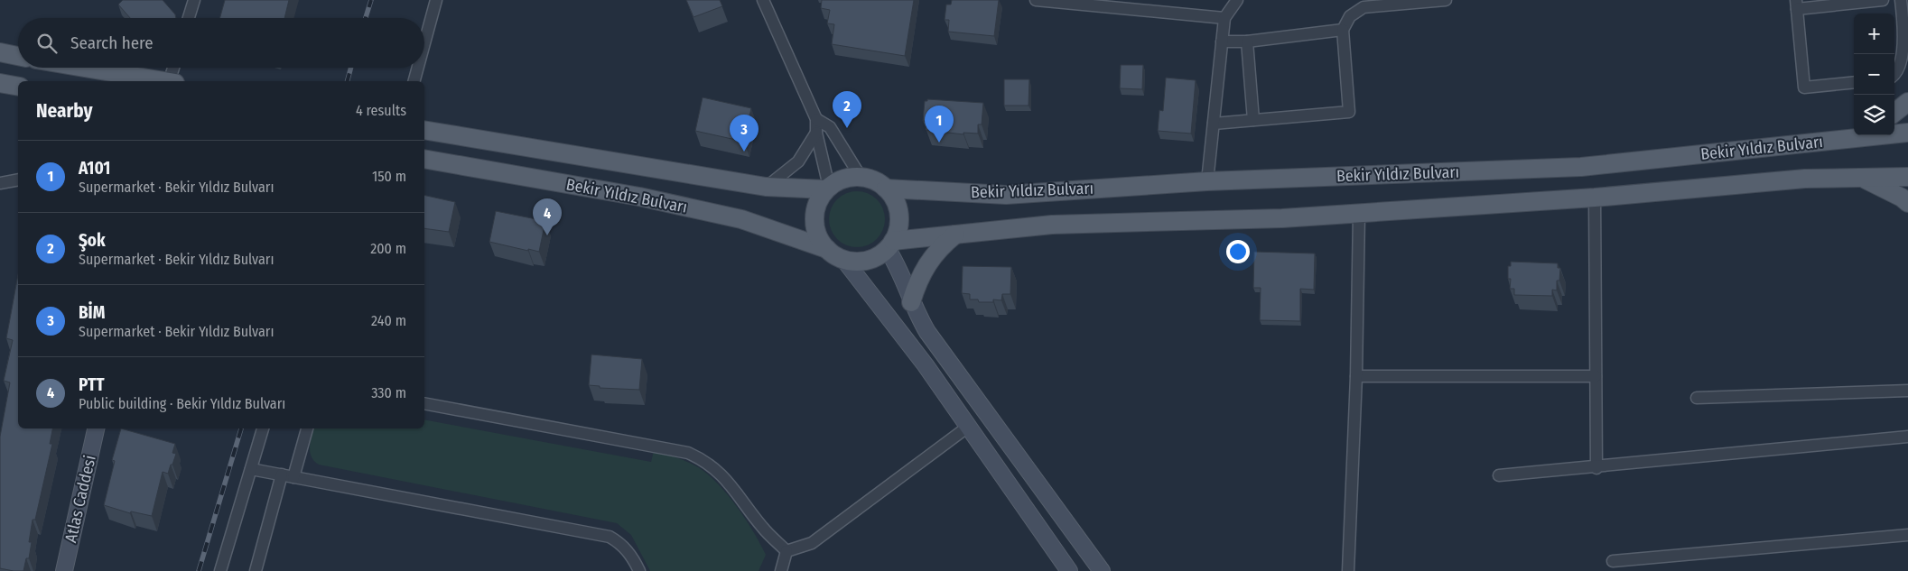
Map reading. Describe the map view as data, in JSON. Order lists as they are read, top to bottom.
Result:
{
  "streets": {
    "main road": ["Bekir Yıldız Bulvarı"],
    "street": ["Atlas Caddesi"]
  },
  "page": {
    "map_buttons": ["+", "−"],
    "search": "Search here",
    "heading": ["Nearby", "4 results"],
    "pins": [
      "2",
      "1",
      "3",
      "4"
    ],
    "list": [
      {
        "mark": "1",
        "name": "A101",
        "note": "Supermarket · Bekir Yıldız Bulvarı",
        "value": "150 m"
      },
      {
        "mark": "2",
        "name": "Şok",
        "note": "Supermarket · Bekir Yıldız Bulvarı",
        "value": "200 m"
      },
      {
        "mark": "3",
        "name": "BİM",
        "note": "Supermarket · Bekir Yıldız Bulvarı",
        "value": "240 m"
      },
      {
        "mark": "4",
        "name": "PTT",
        "note": "Public building · Bekir Yıldız Bulvarı",
        "value": "330 m"
      }
    ]
  }
}
